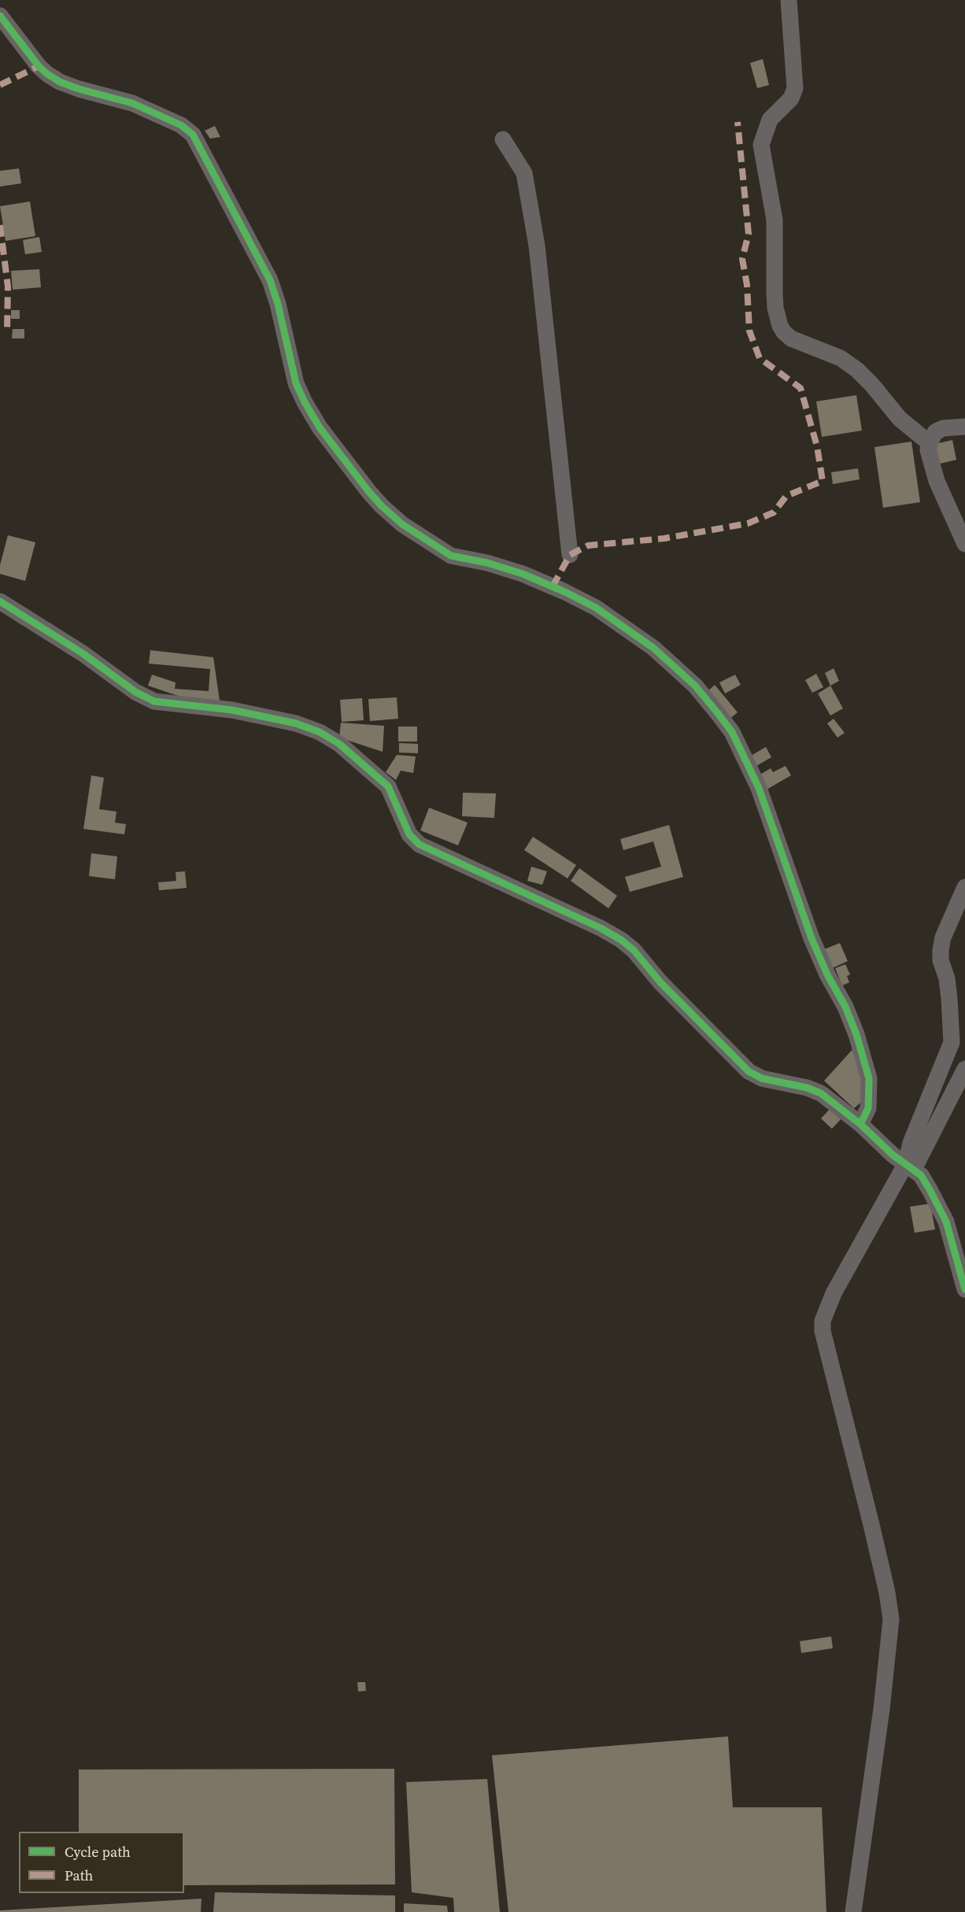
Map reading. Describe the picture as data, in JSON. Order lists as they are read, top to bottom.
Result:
{
  "legend": ["Cycle path", "Path"]
}
